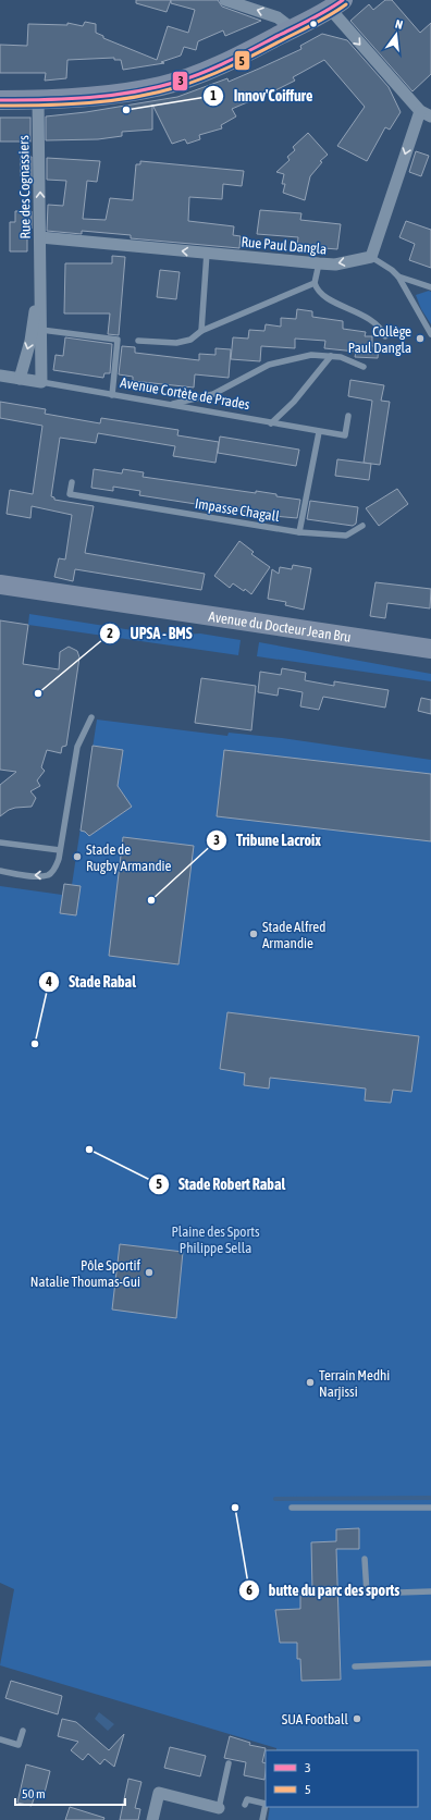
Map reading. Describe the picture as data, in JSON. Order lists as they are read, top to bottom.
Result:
{
  "streets": {
    "main road": ["Avenue du Docteur Jean Bru"],
    "street": ["Rue des Cognassiers", "Rue Paul Dangla", "Avenue Cortète de Prades"],
    "lane": ["Impasse Chagall"]
  },
  "crossings": [
    ["Rue des Cognassiers", "Rue Paul Dangla"]
  ],
  "one_way": ["Rue des Cognassiers", "Rue Paul Dangla"],
  "parks": ["Plaine des Sports Philippe Sella"],
  "places": [
    "Innov'Coiffure",
    "Collège Paul Dangla",
    "UPSA - BMS",
    "Stade de Rugby Armandie",
    "Tribune Lacroix",
    "Stade Alfred Armandie",
    "Stade Rabal",
    "Stade Robert Rabal",
    "Pôle Sportif Natalie Thoumas-Gui",
    "Terrain Medhi Narjissi",
    "butte du parc des sports",
    "SUA Football"
  ],
  "lines": ["transit line 3", "transit line 5"],
  "legend": ["3", "5"],
  "scale_bar": "50 m",
  "north": "top"
}
